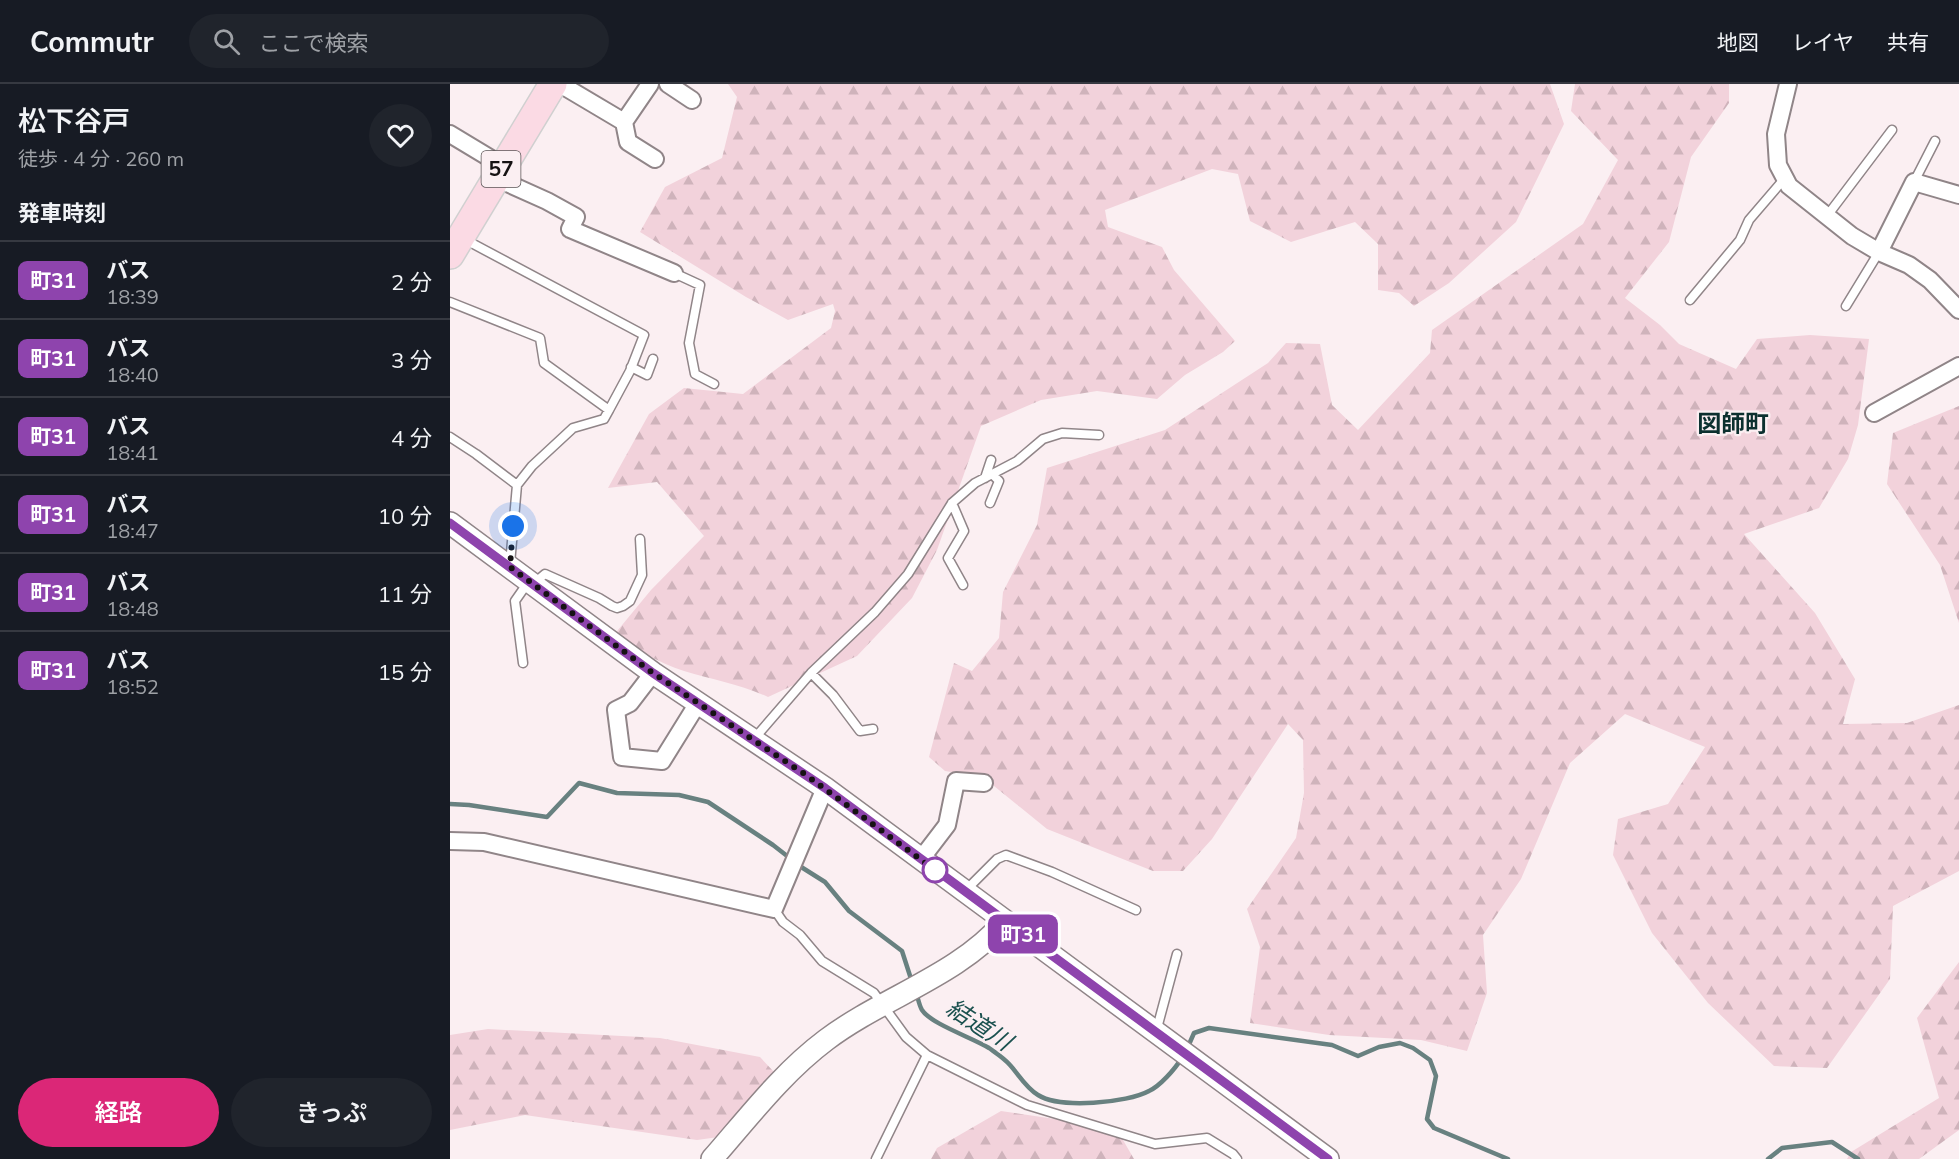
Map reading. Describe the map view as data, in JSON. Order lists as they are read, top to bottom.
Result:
{
  "streets": {
    "main road": ["57"]
  },
  "districts": ["図師町"],
  "water": ["結道川"],
  "lines": ["bus line 町31"],
  "page": {
    "header": "Commutr",
    "search": "ここで検索",
    "nav": ["地図", "レイヤ", "共有"],
    "heading": [
      ["松下谷戸", "徒歩 · 4 分 · 260 m"],
      "発車時刻"
    ],
    "on_map": "町31",
    "list": [
      {
        "mark": "町31",
        "name": "バス",
        "note": "18:39",
        "value": "2 分"
      },
      {
        "mark": "町31",
        "name": "バス",
        "note": "18:40",
        "value": "3 分"
      },
      {
        "mark": "町31",
        "name": "バス",
        "note": "18:41",
        "value": "4 分"
      },
      {
        "mark": "町31",
        "name": "バス",
        "note": "18:47",
        "value": "10 分"
      },
      {
        "mark": "町31",
        "name": "バス",
        "note": "18:48",
        "value": "11 分"
      },
      {
        "mark": "町31",
        "name": "バス",
        "note": "18:52",
        "value": "15 分"
      }
    ],
    "buttons": ["経路", "きっぷ"]
  }
}
